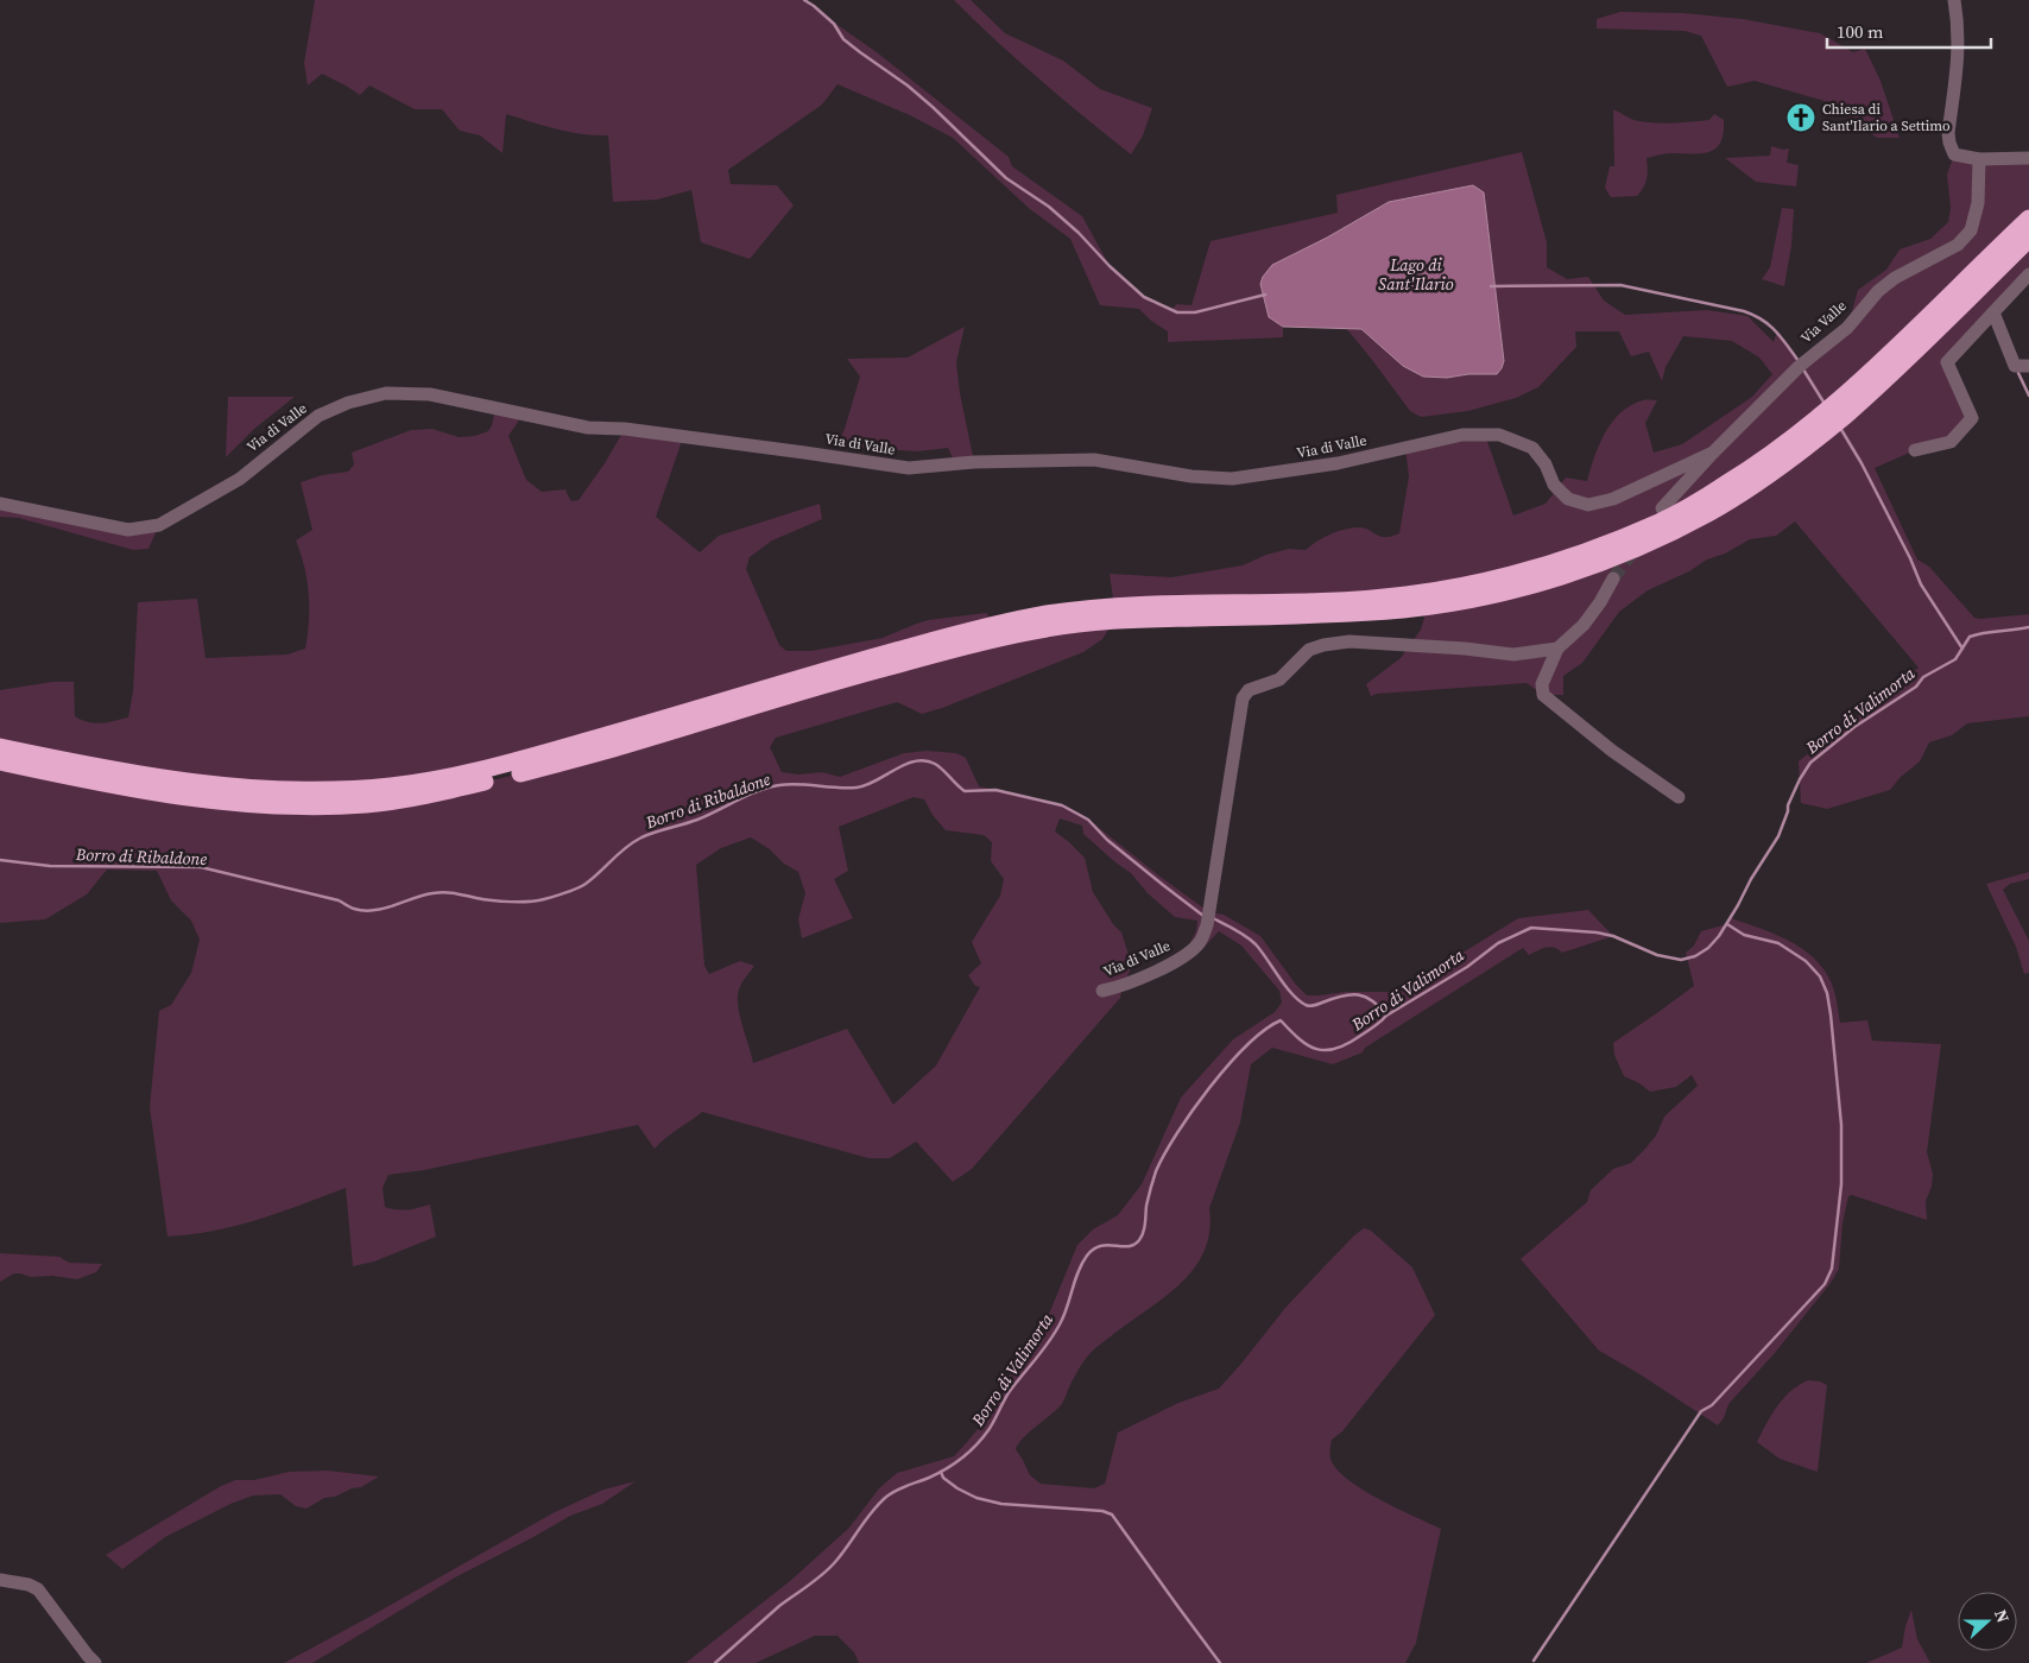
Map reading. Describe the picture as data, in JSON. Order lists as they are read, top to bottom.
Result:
{
  "streets": {
    "street": ["Via Valle", "Via di Valle"]
  },
  "crossings": [
    ["Via Valle", "Via di Valle"]
  ],
  "water": ["Lago di Sant'Ilario", "Borro di Valimorta", "Borro di Ribaldone"],
  "places": {
    "church": ["Chiesa di Sant'Ilario a Settimo"]
  },
  "scale_bar": "100 m",
  "north": "right"
}
